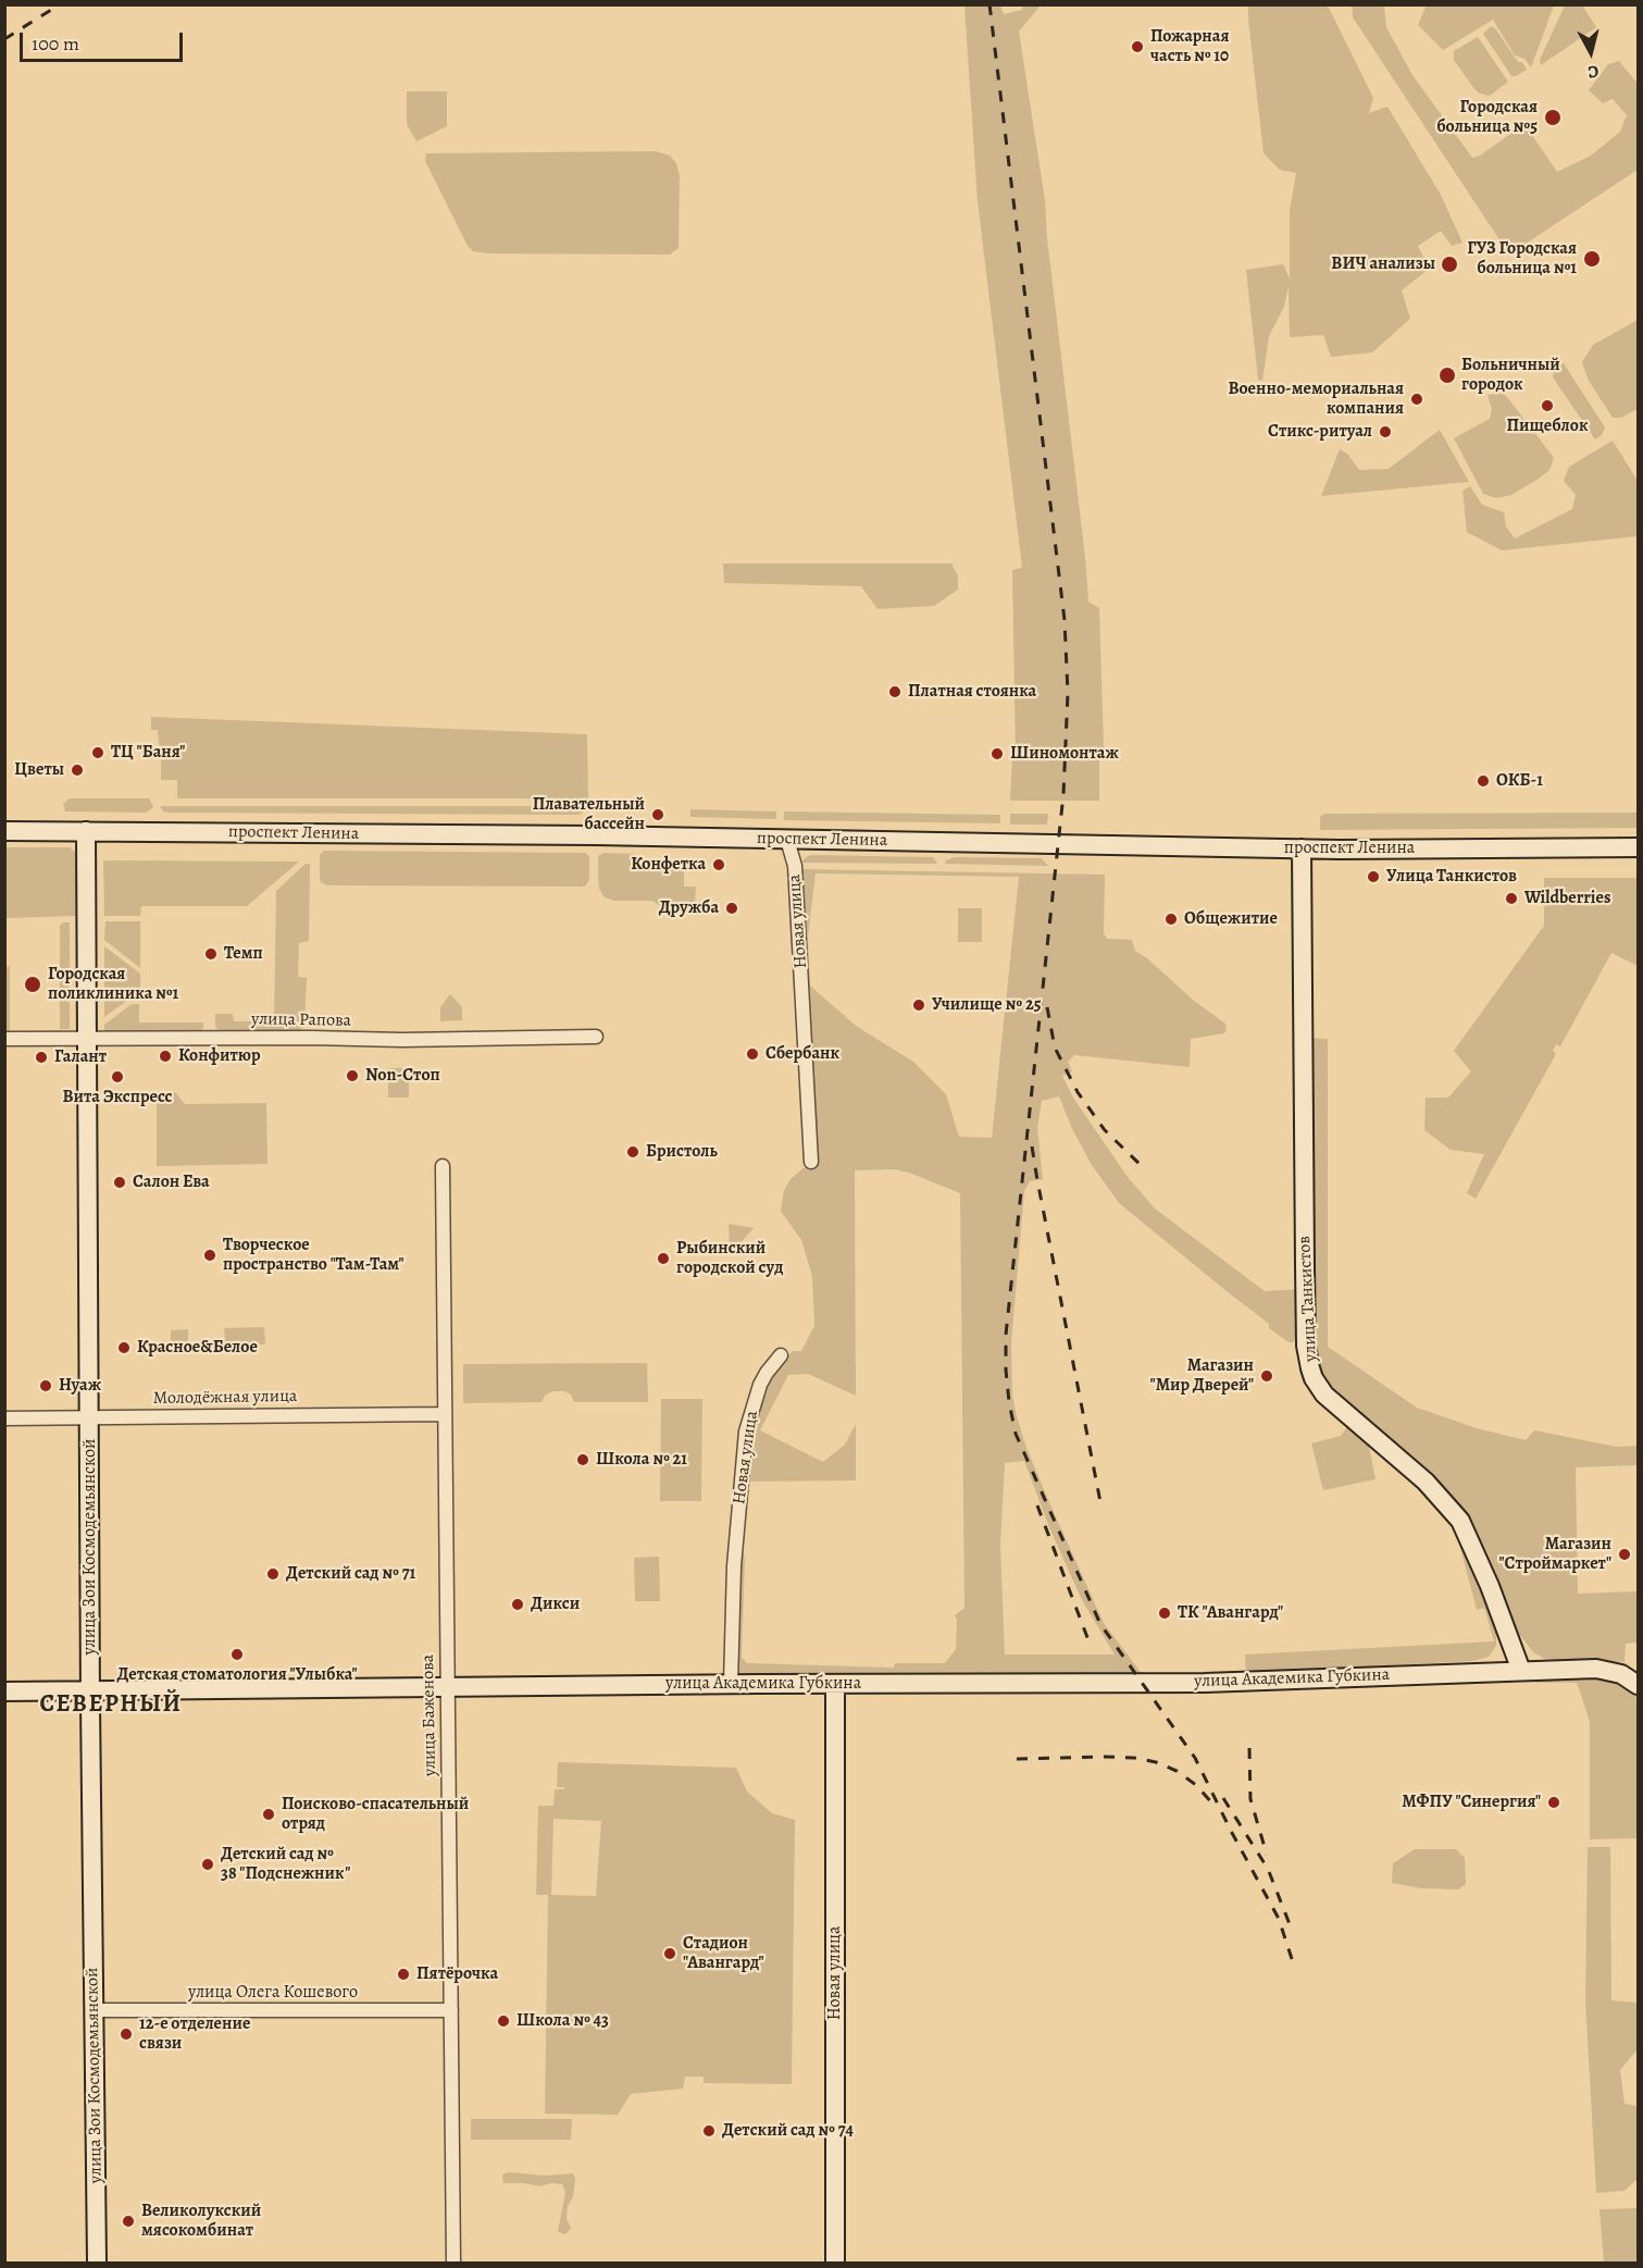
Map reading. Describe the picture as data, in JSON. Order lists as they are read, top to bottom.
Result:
{
  "streets": {
    "street": [
      "проспект Ленина",
      "Новая улица",
      "улица Рапова",
      "улица Танкистов",
      "Молодёжная улица",
      "улица Зои Космодемьянской",
      "улица Академика Губкина",
      "улица Баженова",
      "улица Олега Кошевого"
    ]
  },
  "crossings": [
    ["проспект Ленина", "Новая улица"],
    ["проспект Ленина", "улица Танкистов"],
    ["проспект Ленина", "улица Зои Космодемьянской"],
    ["Новая улица", "улица Академика Губкина"],
    ["улица Рапова", "улица Зои Космодемьянской"],
    ["улица Танкистов", "улица Академика Губкина"],
    ["Молодёжная улица", "улица Зои Космодемьянской"],
    ["Молодёжная улица", "улица Баженова"],
    ["улица Зои Космодемьянской", "улица Академика Губкина"],
    ["улица Зои Космодемьянской", "улица Олега Кошевого"],
    ["улица Академика Губкина", "улица Баженова"],
    ["улица Баженова", "улица Олега Кошевого"]
  ],
  "districts": ["СЕВЕРНЫЙ"],
  "places": [
    "Пожарная часть № 10",
    "Городская больница №5",
    "ГУЗ Городская больница №1",
    "ВИЧ анализы",
    "Больничный городок",
    "Военно-мемориальная компания",
    "Пищеблок",
    "Стикс-ритуал",
    "Платная стоянка",
    "ТЦ \"Баня\"",
    "Шиномонтаж",
    "Цветы",
    "ОКБ-1",
    "Плавательный бассейн",
    "Конфетка",
    "Улица Танкистов",
    "Wildberries",
    "Дружба",
    "Общежитие",
    "Темп",
    "Городская поликлиника №1",
    "Училище № 25",
    "Сбербанк",
    "Конфитюр",
    "Галант",
    "Non-Стоп",
    "Вита Экспресс",
    "Бристоль",
    "Салон Ева",
    "Творческое пространство \"Там-Там\"",
    "Рыбинский городской суд",
    "Красное&Белое",
    "Магазин \"Мир Дверей\"",
    "Нуаж",
    "Школа № 21",
    "Магазин \"Строймаркет\"",
    "Детский сад № 71",
    "Дикси",
    "ТК \"Авангард\"",
    "Детская стоматология \"Улыбка\"",
    "МФПУ \"Синергия\"",
    "Поисково-спасательный отряд",
    "Детский сад № 38 \"Подснежник\"",
    "Стадион \"Авангард\"",
    "Пятёрочка",
    "Школа № 43",
    "12-е отделение связи",
    "Детский сад № 74",
    "Великолукский мясокомбинат"
  ],
  "scale_bar": "100 m",
  "north": "bottom"
}
